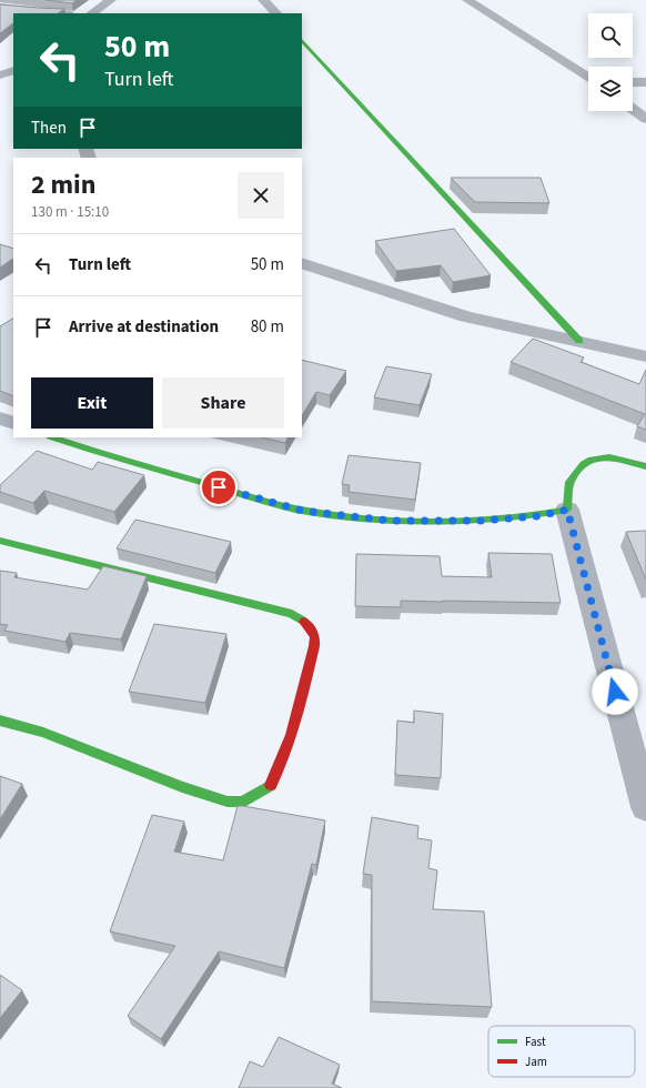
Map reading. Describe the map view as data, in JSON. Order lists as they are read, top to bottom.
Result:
{
  "legend": ["Fast", "Jam"],
  "page": {
    "turn": ["50 m", "Turn left"],
    "then": "Then",
    "heading": ["2 min", "130 m · 15:10"],
    "list": [
      {
        "name": "Turn left",
        "value": "50 m"
      },
      {
        "name": "Arrive at destination",
        "value": "80 m"
      }
    ],
    "buttons": ["Exit", "Share"]
  }
}
